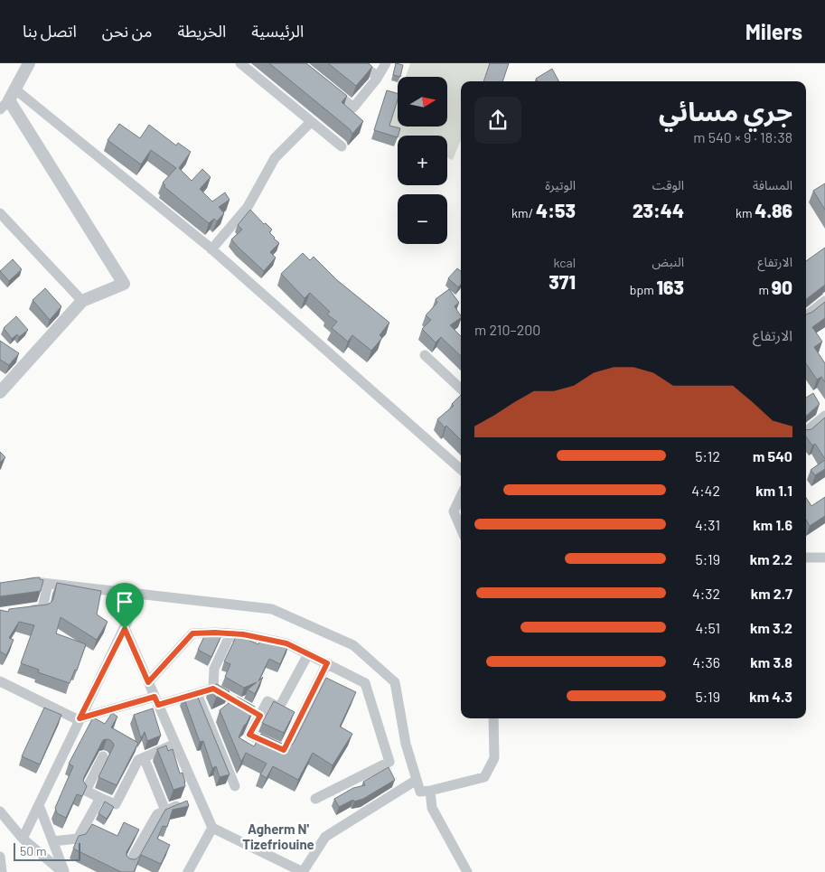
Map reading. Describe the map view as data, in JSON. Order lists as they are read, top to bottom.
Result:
{
  "districts": ["Agherm N' Tizefriouine"],
  "scale_bar": "50 m",
  "north": "right",
  "page": {
    "header": "Milers",
    "nav": [
      "الرئيسية",
      "الخريطة",
      "من نحن",
      "اتصل بنا"
    ],
    "map_buttons": ["+", "−"],
    "heading": ["جري مسائي", "18:38 · 9 × 540 m"],
    "stats": [
      ["المسافة", "4.86 km"],
      ["الوقت", "23:44"],
      ["الوتيرة", "4:53 /km"],
      ["الارتفاع", "90 m"],
      ["النبض", "163 bpm"],
      ["kcal", "371"]
    ],
    "chart": ["الارتفاع", "200–210 m"],
    "list": [
      {
        "name": "540 m",
        "note": "5:12"
      },
      {
        "name": "1.1 km",
        "note": "4:42"
      },
      {
        "name": "1.6 km",
        "note": "4:31"
      },
      {
        "name": "2.2 km",
        "note": "5:19"
      },
      {
        "name": "2.7 km",
        "note": "4:32"
      },
      {
        "name": "3.2 km",
        "note": "4:51"
      },
      {
        "name": "3.8 km",
        "note": "4:36"
      },
      {
        "name": "4.3 km",
        "note": "5:19"
      }
    ],
    "scale": "50 m"
  }
}
